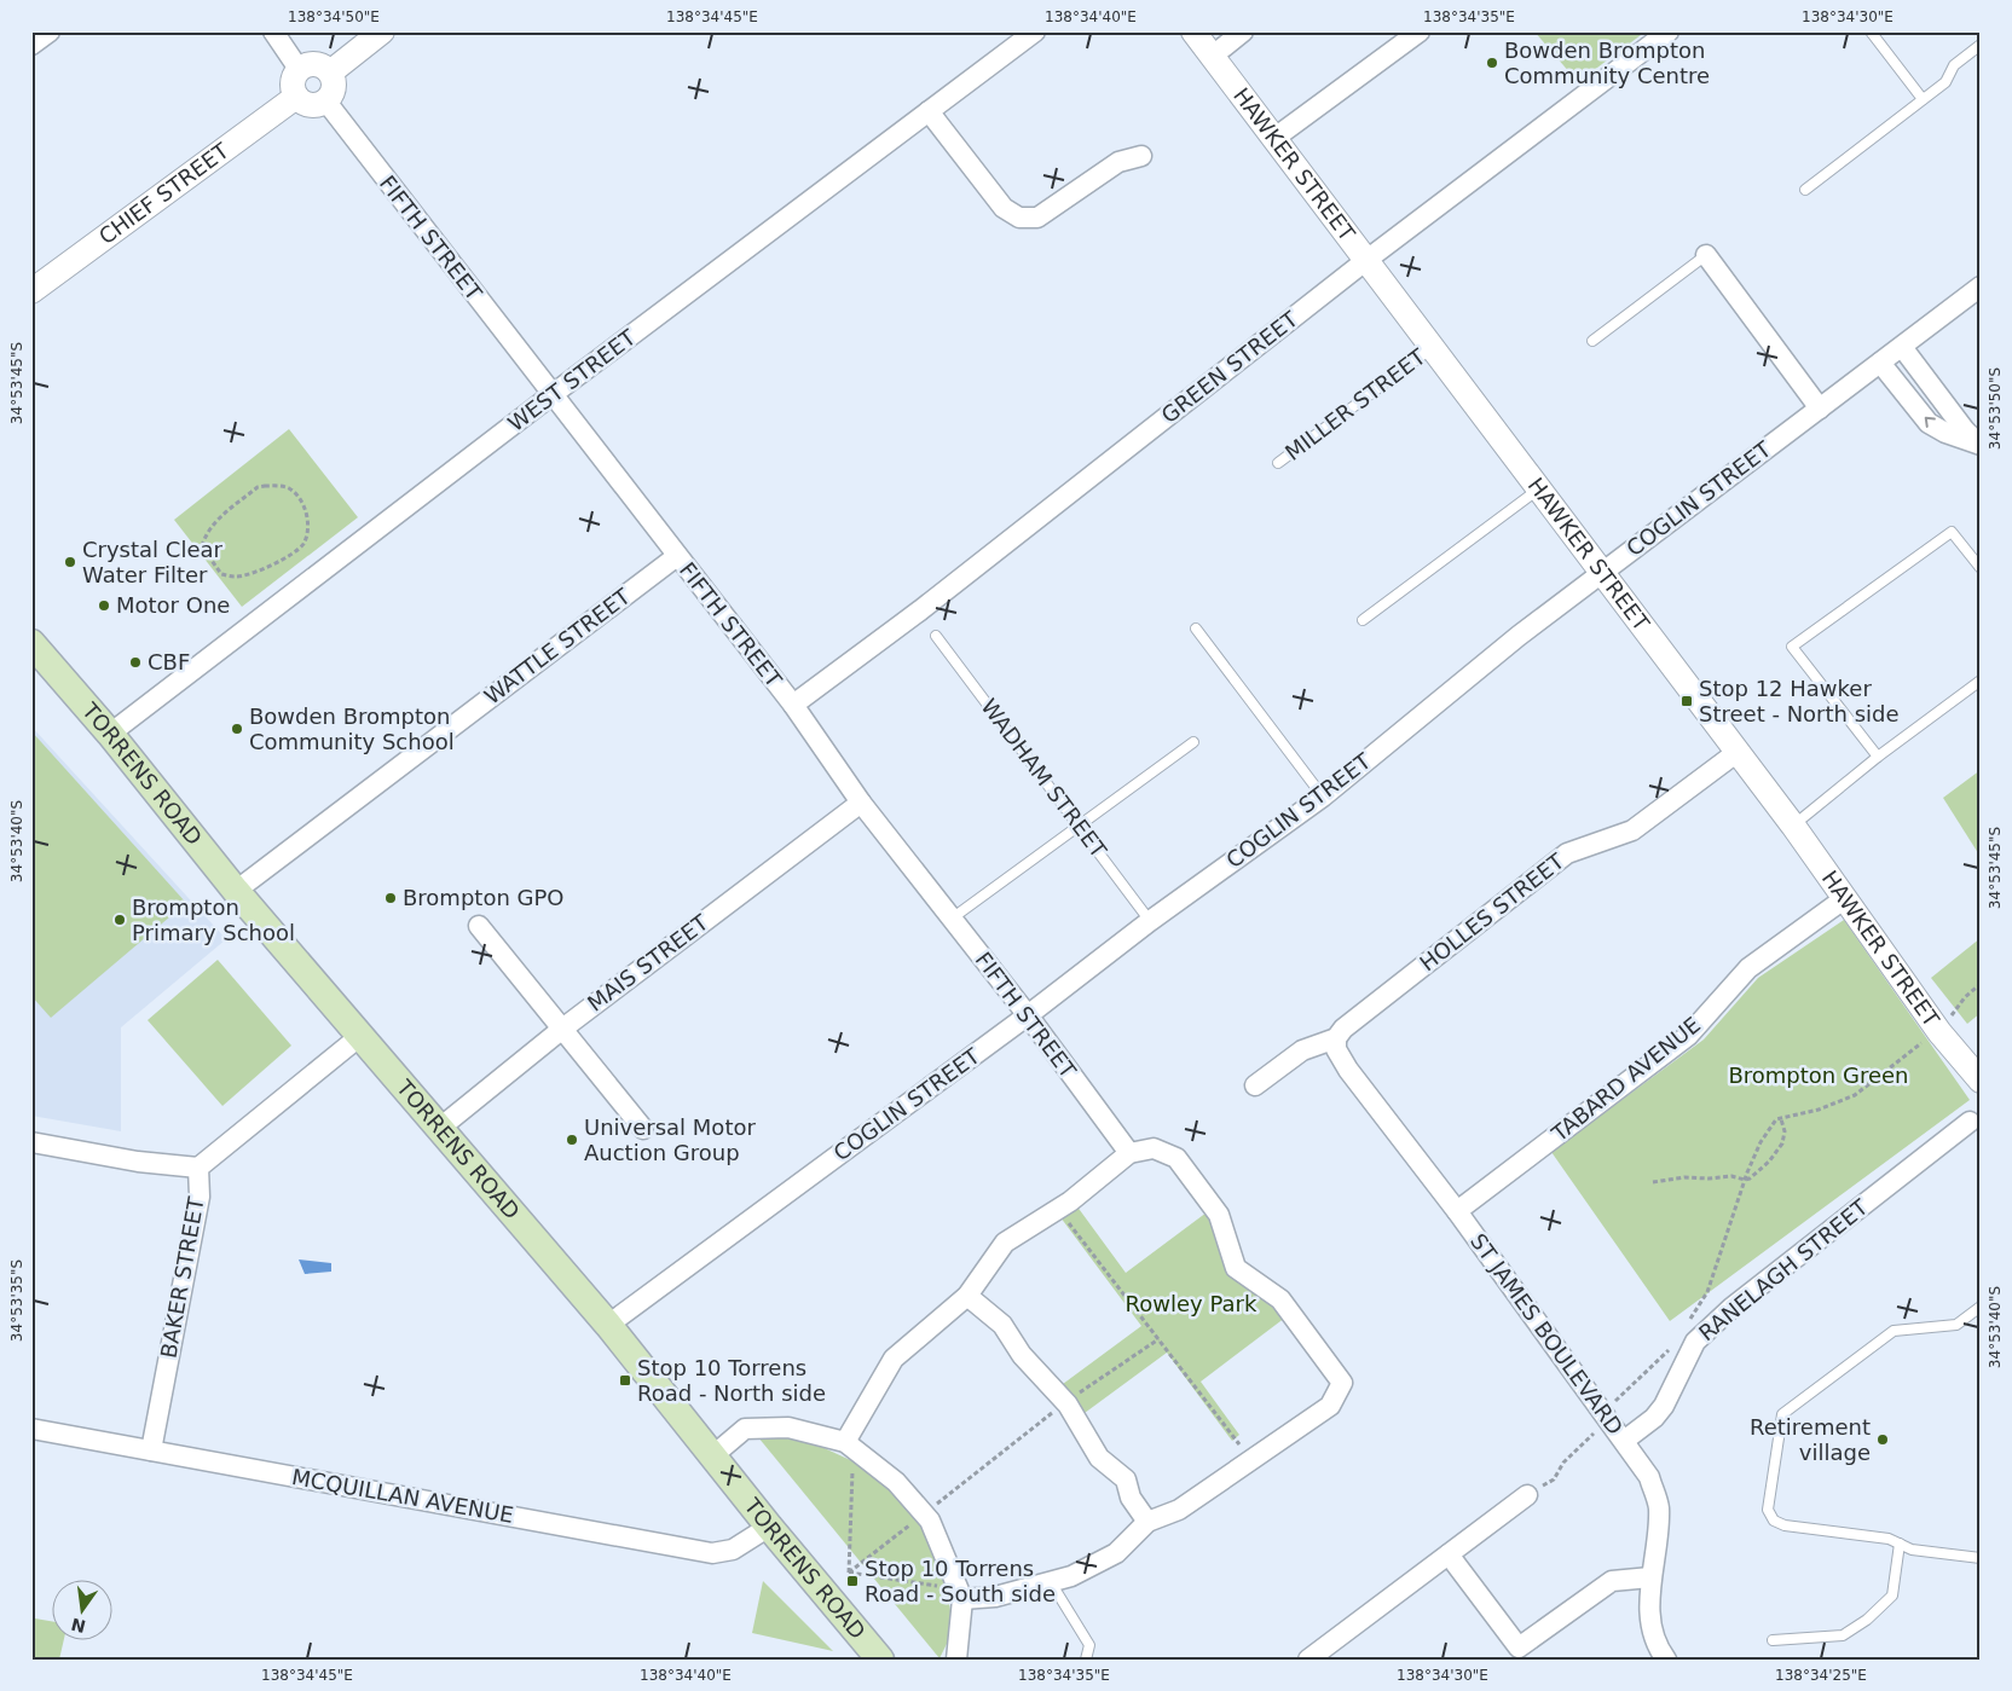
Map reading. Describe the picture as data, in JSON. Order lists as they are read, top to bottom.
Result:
{
  "streets": {
    "main road": ["TORRENS ROAD"],
    "street": [
      "HAWKER STREET",
      "CHIEF STREET",
      "FIFTH STREET",
      "GREEN STREET",
      "WEST STREET",
      "COGLIN STREET",
      "WATTLE STREET",
      "HOLLES STREET",
      "MAIS STREET",
      "TABARD AVENUE",
      "RANELAGH STREET",
      "BAKER STREET",
      "ST JAMES BOULEVARD",
      "MCQUILLAN AVENUE"
    ],
    "lane": ["MILLER STREET", "WADHAM STREET"]
  },
  "crossings": [
    ["HAWKER STREET", "GREEN STREET"],
    ["HAWKER STREET", "MILLER STREET"],
    ["HAWKER STREET", "COGLIN STREET"],
    ["HAWKER STREET", "HOLLES STREET"],
    ["HAWKER STREET", "TABARD AVENUE"],
    ["CHIEF STREET", "FIFTH STREET"],
    ["FIFTH STREET", "GREEN STREET"],
    ["FIFTH STREET", "WEST STREET"],
    ["FIFTH STREET", "COGLIN STREET"],
    ["FIFTH STREET", "WATTLE STREET"],
    ["FIFTH STREET", "MAIS STREET"],
    ["WEST STREET", "TORRENS ROAD"],
    ["COGLIN STREET", "TORRENS ROAD"],
    ["COGLIN STREET", "WADHAM STREET"],
    ["WATTLE STREET", "TORRENS ROAD"],
    ["TORRENS ROAD", "MAIS STREET"],
    ["TORRENS ROAD", "BAKER STREET"],
    ["TORRENS ROAD", "MCQUILLAN AVENUE"],
    ["HOLLES STREET", "ST JAMES BOULEVARD"],
    ["TABARD AVENUE", "ST JAMES BOULEVARD"],
    ["RANELAGH STREET", "ST JAMES BOULEVARD"],
    ["BAKER STREET", "MCQUILLAN AVENUE"]
  ],
  "parks": ["Brompton Green", "Rowley Park"],
  "places": {
    "other": [
      "Bowden Brompton Community Centre",
      "Crystal Clear Water Filter",
      "Motor One",
      "CBF",
      "Bowden Brompton Community School",
      "Brompton GPO",
      "Brompton Primary School",
      "Universal Motor Auction Group",
      "Retirement village"
    ],
    "transit": ["Stop 12 Hawker Street - North side", "Stop 10 Torrens Road - North side", "Stop 10 Torrens Road - South side"]
  },
  "north": "bottom",
  "coordinates": [
    "138°34'50\"E",
    "138°34'45\"E",
    "138°34'40\"E",
    "138°34'35\"E",
    "138°34'30\"E",
    "34°53'45\"S",
    "34°53'50\"S",
    "34°53'40\"S",
    "34°53'35\"S",
    "138°34'25\"E"
  ]
}
